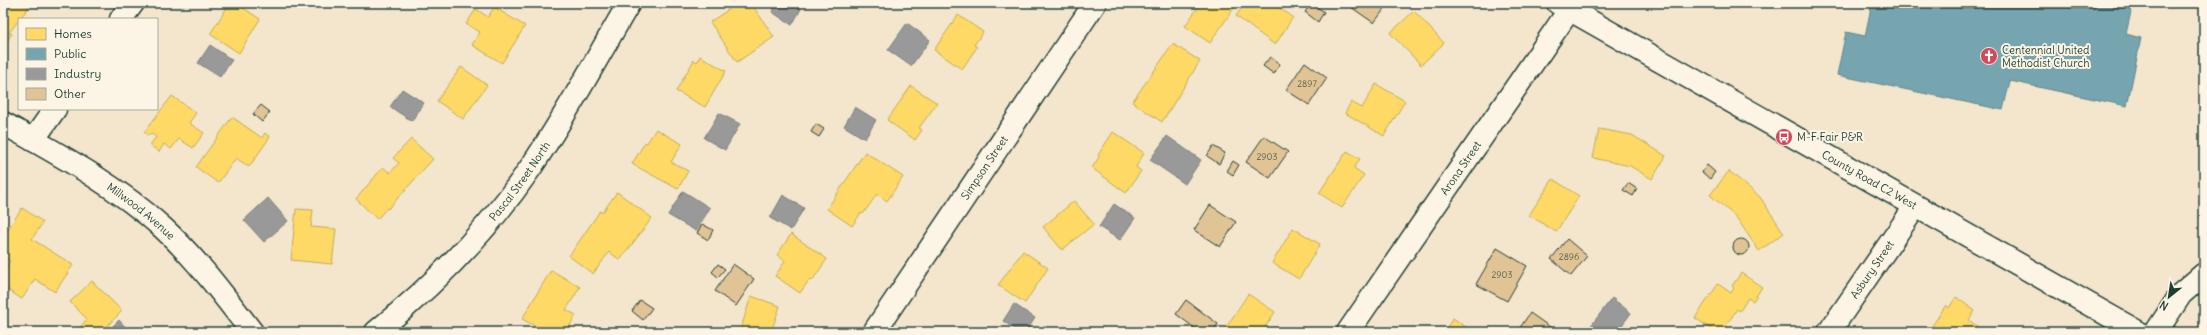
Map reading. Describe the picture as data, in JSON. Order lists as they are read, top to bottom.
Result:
{
  "streets": {
    "street": [
      "Simpson Street",
      "Arona Street",
      "County Road C2 West",
      "Pascal Street North",
      "Millwood Avenue",
      "Asbury Street"
    ]
  },
  "crossings": [
    ["Arona Street", "County Road C2 West"],
    ["County Road C2 West", "Asbury Street"]
  ],
  "places": {
    "church": ["Centennial United Methodist Church"],
    "bus stop": ["M-F Fair P&R"]
  },
  "house_numbers": [
    "2897",
    "2903",
    "2896",
    "2903"
  ],
  "legend": [
    "Homes",
    "Public",
    "Industry",
    "Other"
  ],
  "north": "bottom left"
}
